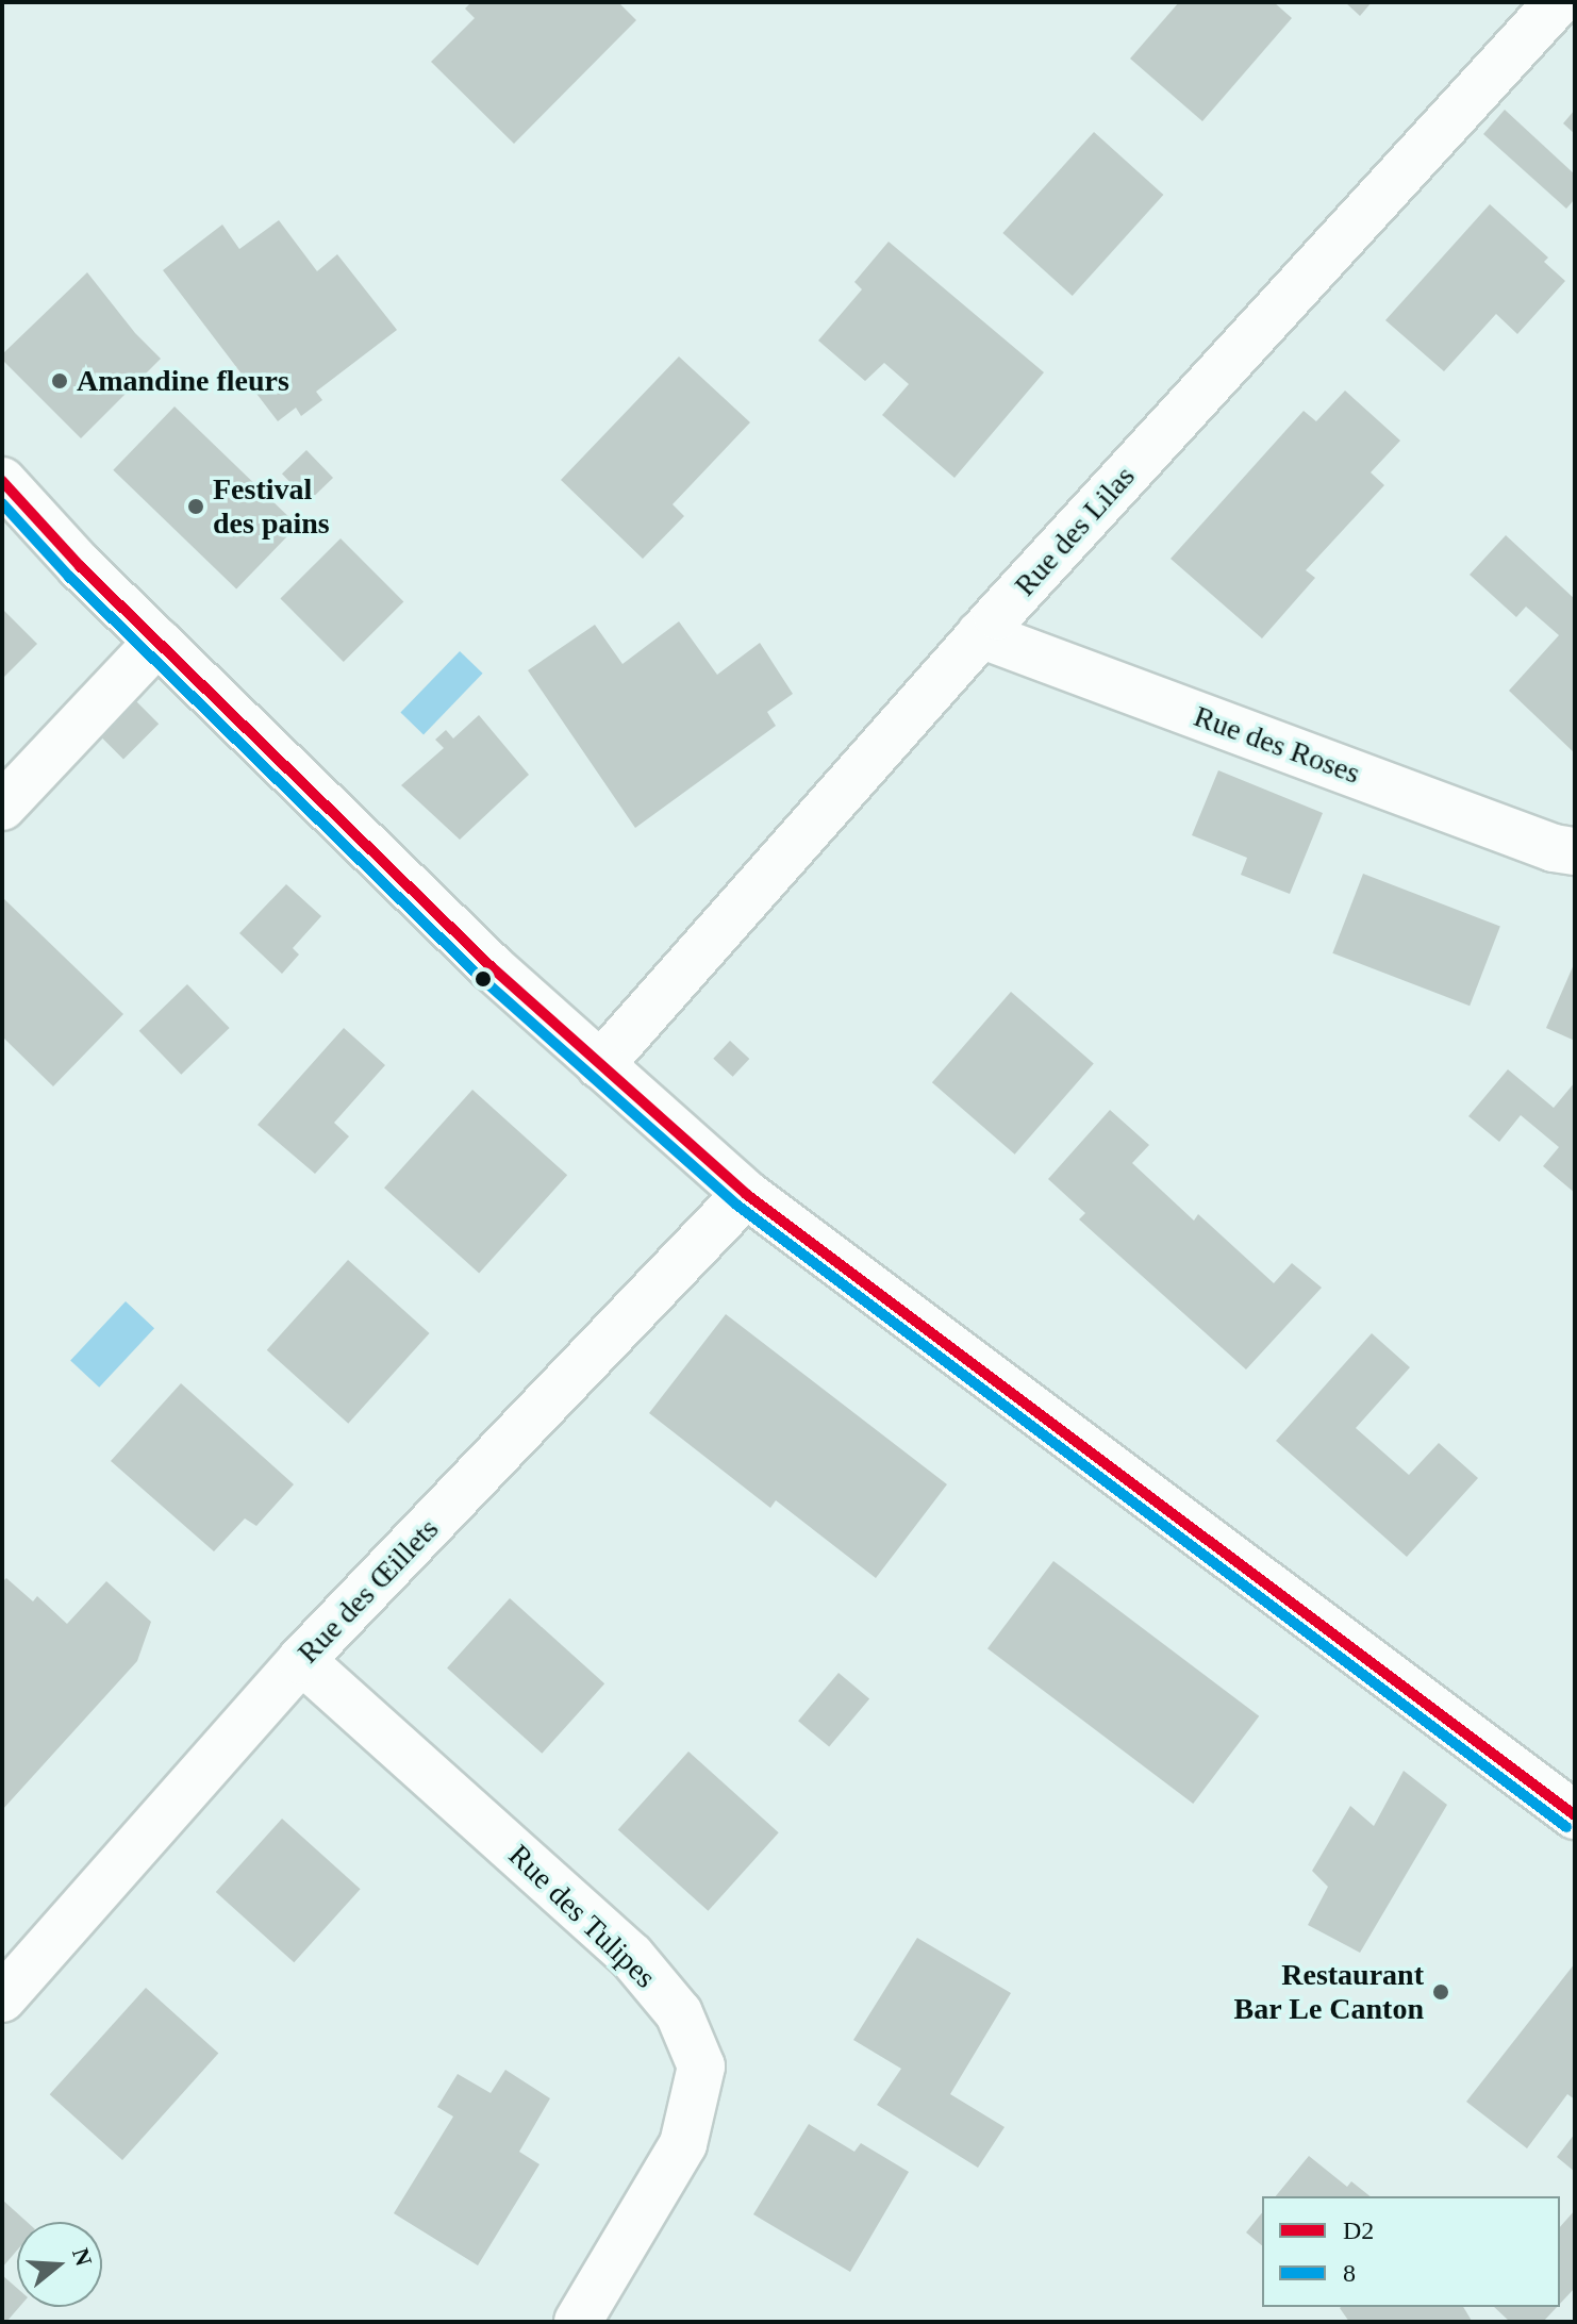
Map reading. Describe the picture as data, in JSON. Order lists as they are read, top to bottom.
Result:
{
  "streets": {
    "street": [
      "Rue des Lilas",
      "Rue des Roses",
      "Rue des Œillets",
      "Rue des Tulipes"
    ]
  },
  "crossings": [
    ["Rue des Lilas", "Rue des Roses"],
    ["Rue des Œillets", "Rue des Tulipes"]
  ],
  "places": ["Amandine fleurs", "Festival des pains", "Restaurant Bar Le Canton"],
  "lines": ["transit line D2", "transit line 8"],
  "legend": ["D2", "8"],
  "north": "right"
}
